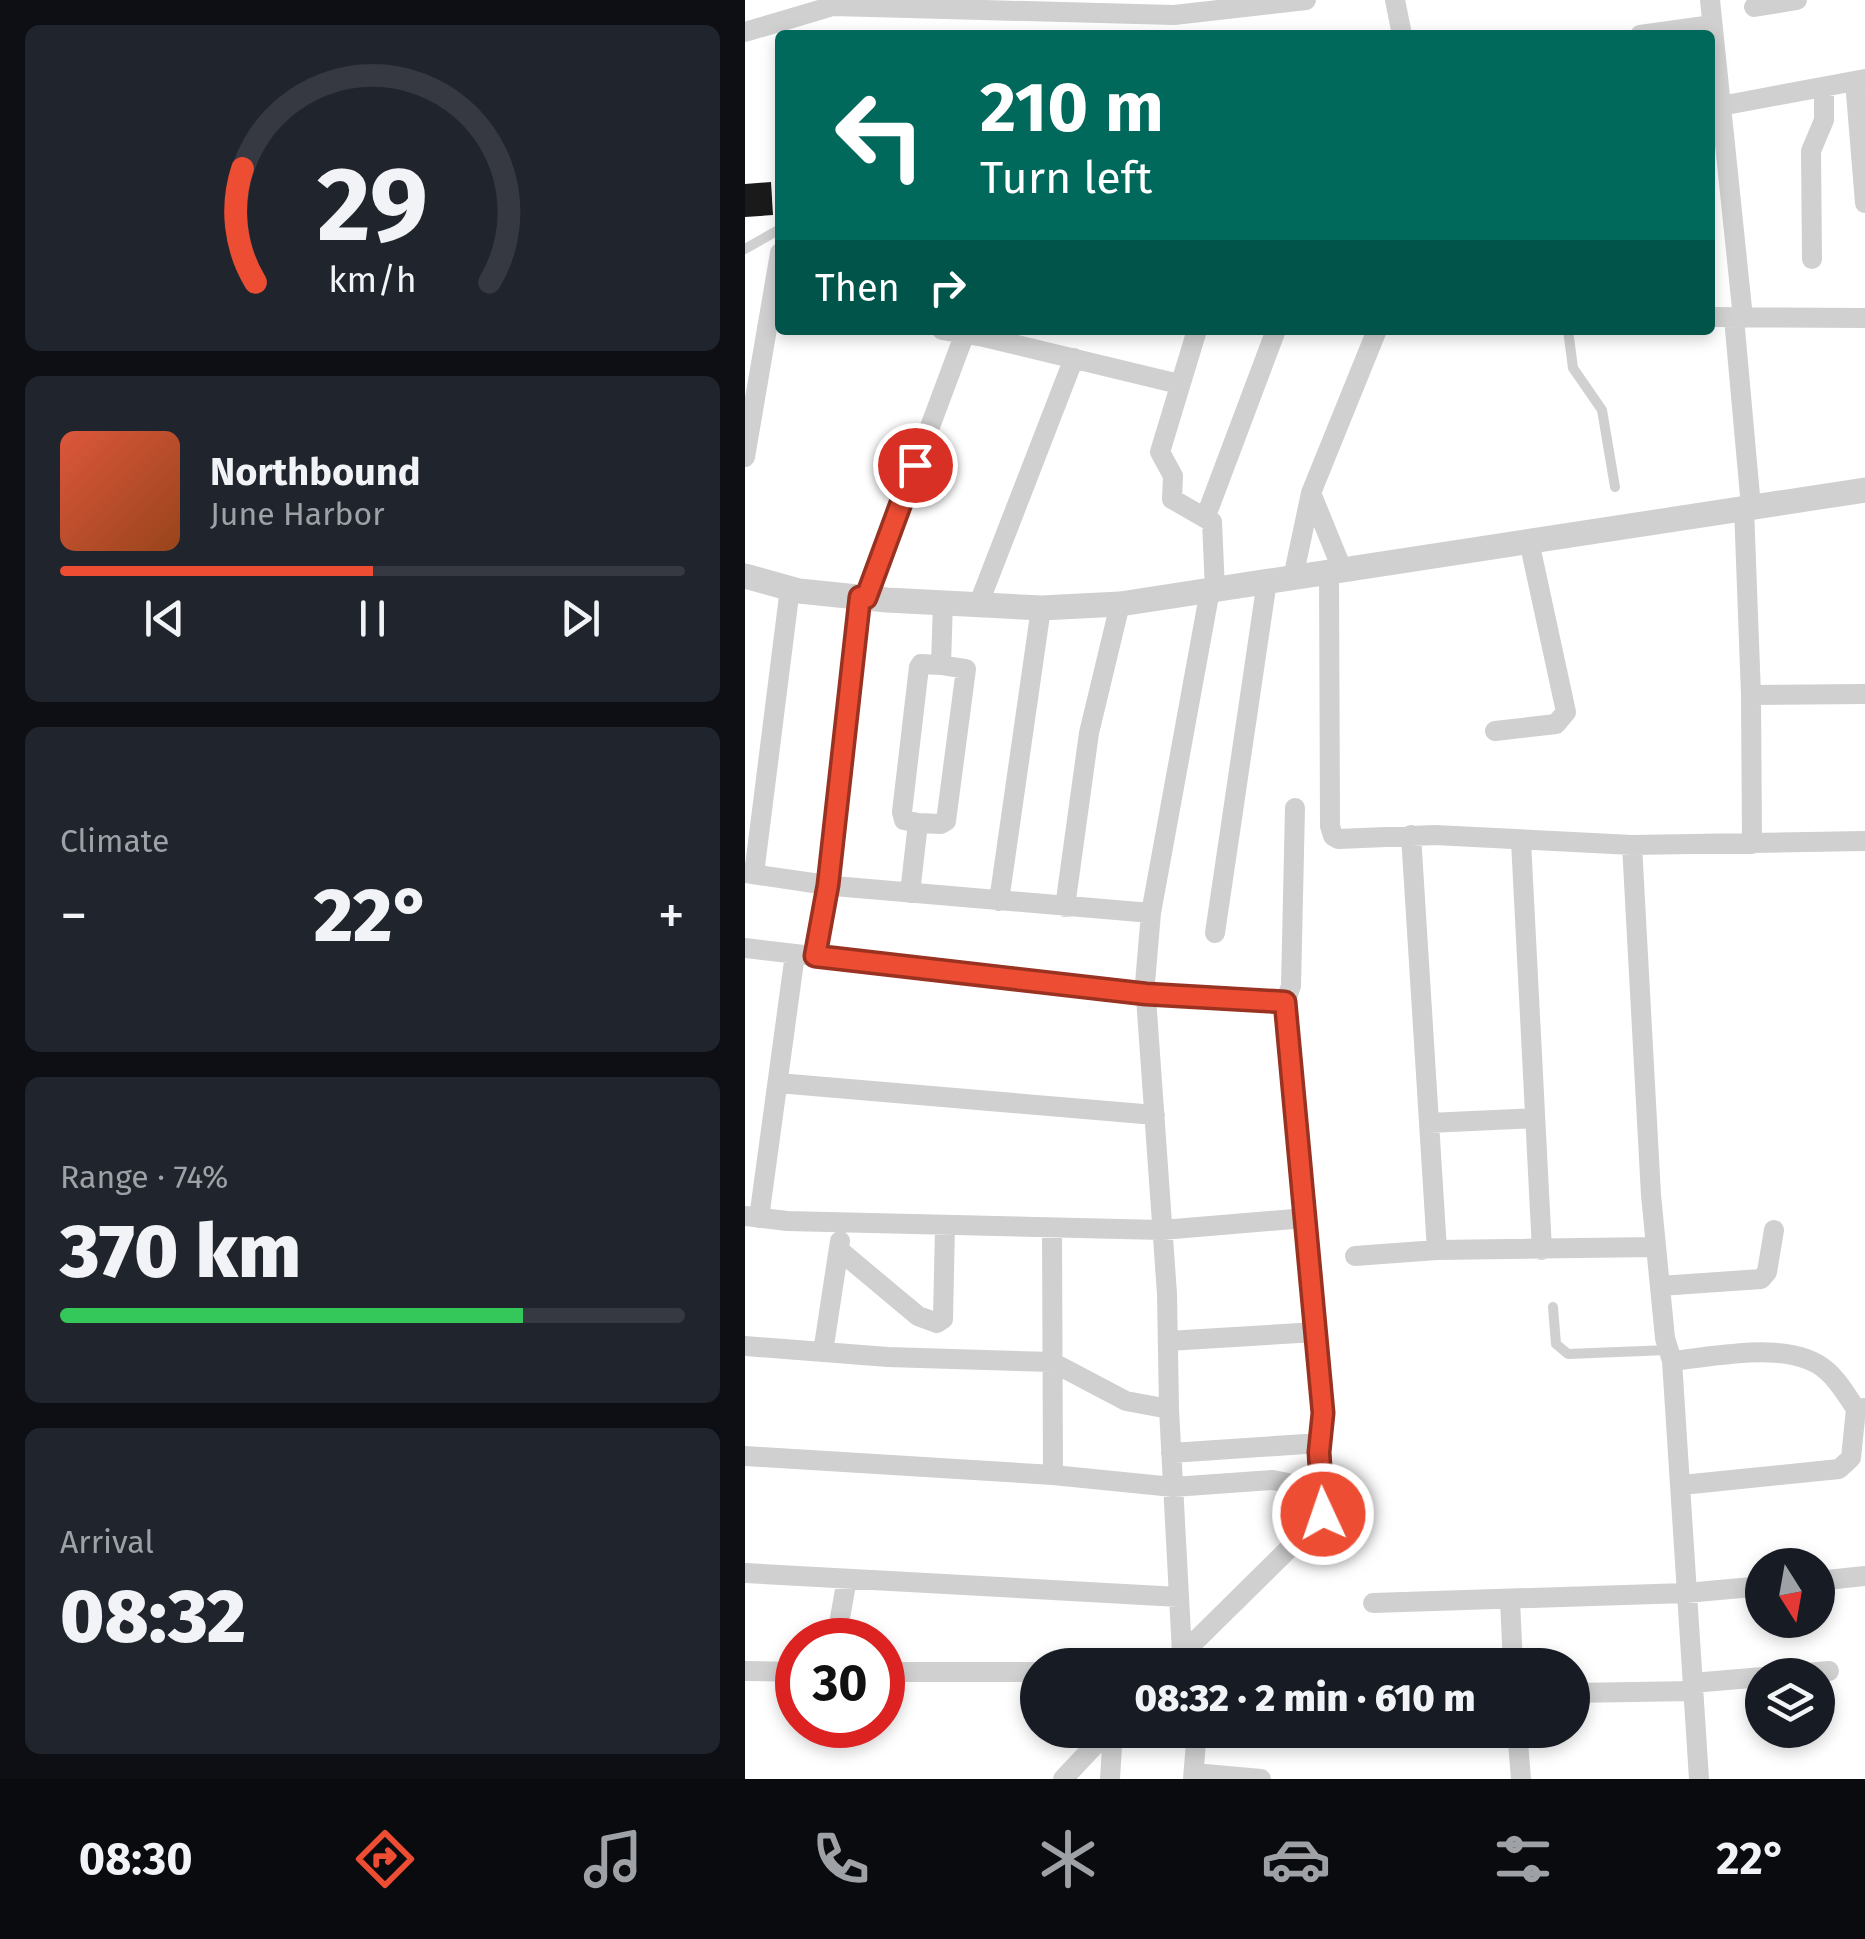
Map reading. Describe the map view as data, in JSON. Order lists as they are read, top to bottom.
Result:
{
  "north": "bottom",
  "page": {
    "turn": ["210 m", "Turn left"],
    "then": "Then",
    "song": ["Northbound", "June Harbor"],
    "tile": [
      "Climate",
      ["Range · 74%", "370 km"],
      ["Arrival", "08:32"]
    ],
    "heat": ["−", "22°", "+"],
    "limit": "30",
    "trip": "08:32 · 2 min · 610 m",
    "tabs": ["08:30", "22°"],
    "gauge": ["29", "km/h"]
  }
}
